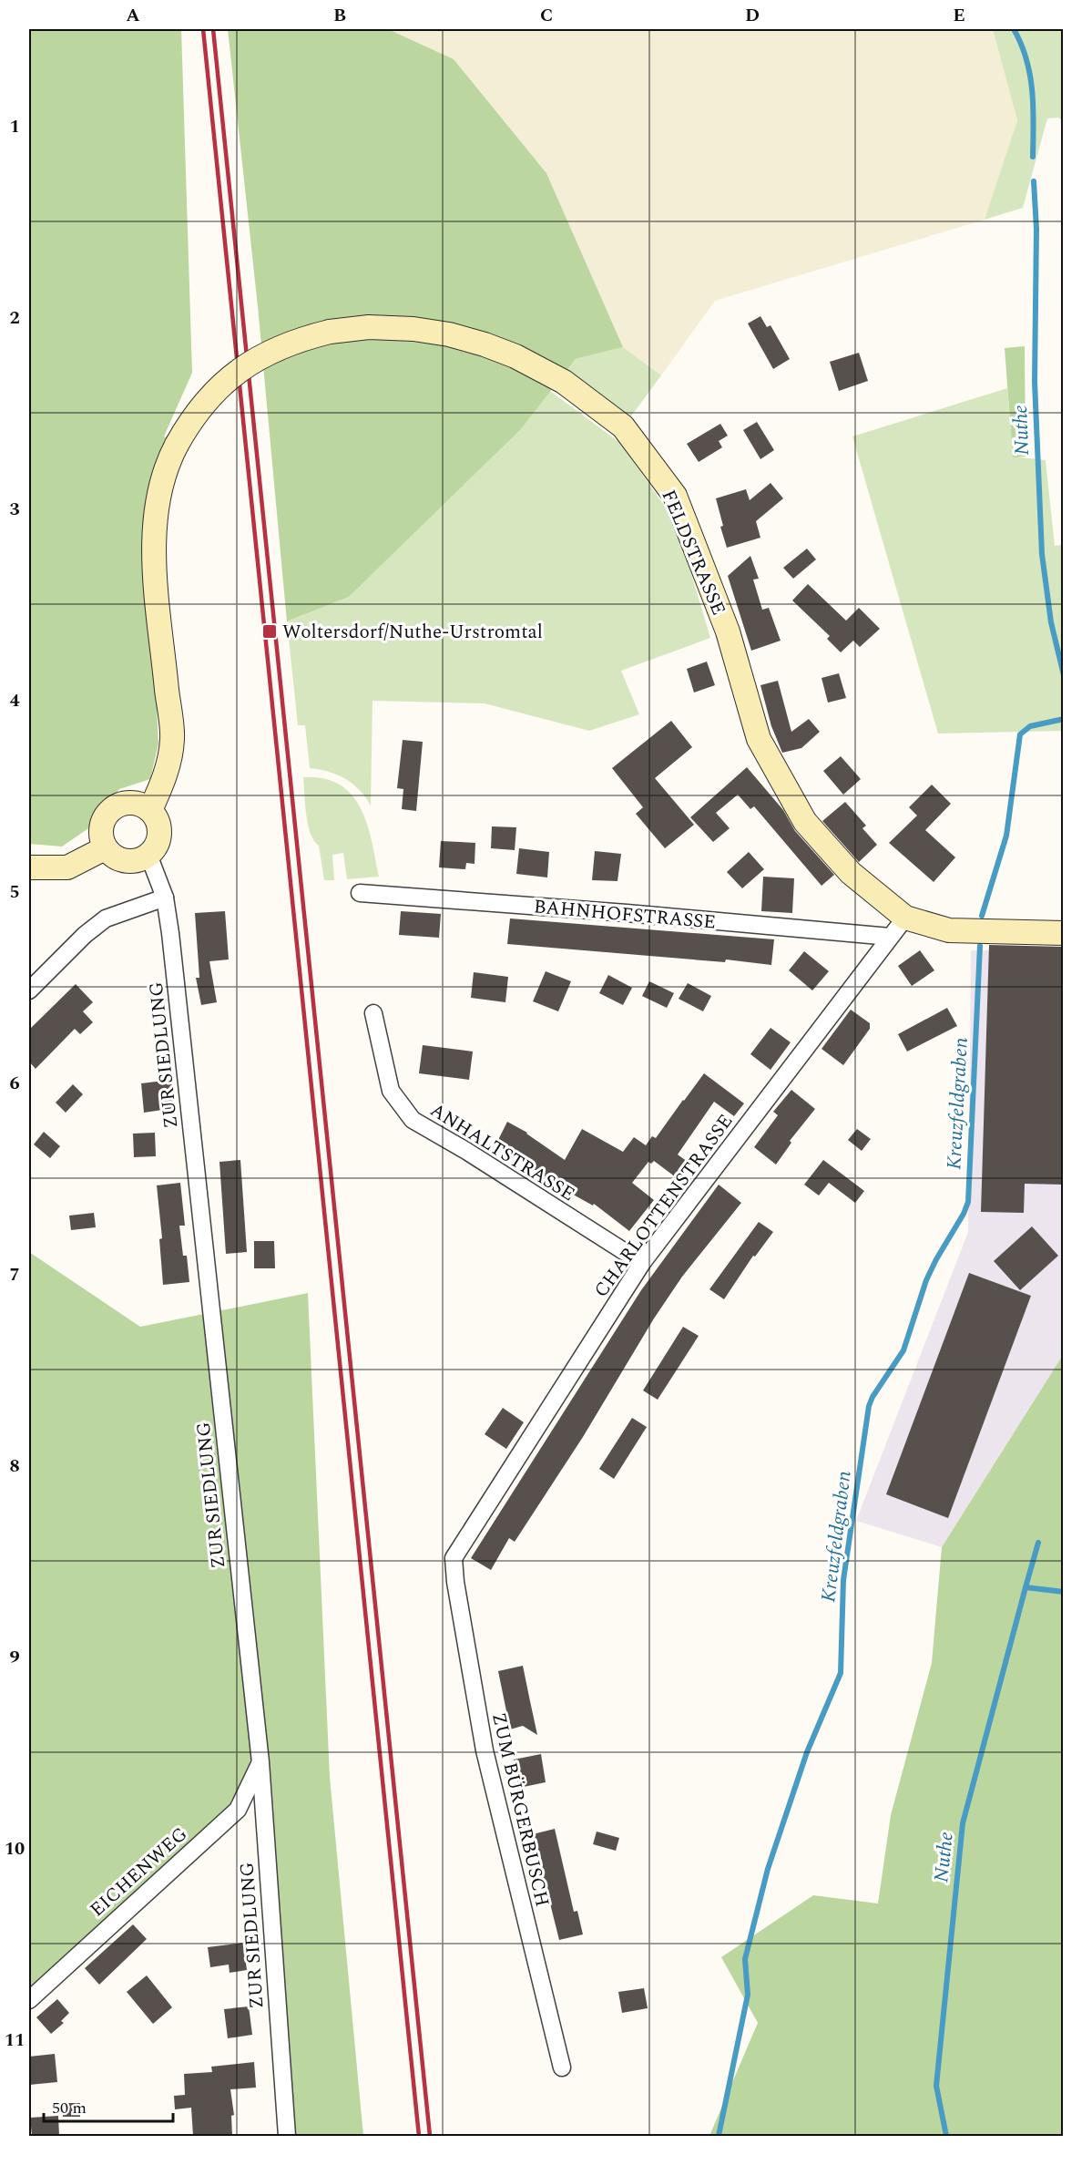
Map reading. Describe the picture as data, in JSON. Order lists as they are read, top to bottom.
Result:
{
  "streets": {
    "street": [
      "FELDSTRASSE",
      "BAHNHOFSTRASSE",
      "ZUR SIEDLUNG",
      "ANHALTSTRASSE",
      "CHARLOTTENSTRASSE",
      "ZUM BÜRGERBUSCH",
      "EICHENWEG"
    ]
  },
  "crossings": [
    ["FELDSTRASSE", "ZUR SIEDLUNG"],
    ["FELDSTRASSE", "CHARLOTTENSTRASSE"],
    ["BAHNHOFSTRASSE", "CHARLOTTENSTRASSE"],
    ["ZUR SIEDLUNG", "EICHENWEG"],
    ["ANHALTSTRASSE", "CHARLOTTENSTRASSE"],
    ["CHARLOTTENSTRASSE", "ZUM BÜRGERBUSCH"]
  ],
  "water": ["Nuthe", "Kreuzfeldgraben"],
  "places": {
    "transit": ["Woltersdorf/Nuthe-Urstromtal"]
  },
  "scale_bar": "50 m",
  "grid": {
    "columns": [
      "A",
      "B",
      "C",
      "D",
      "E"
    ],
    "rows": [
      "1",
      "2",
      "3",
      "4",
      "5",
      "6",
      "7",
      "8",
      "9",
      "10",
      "11"
    ]
  }
}
